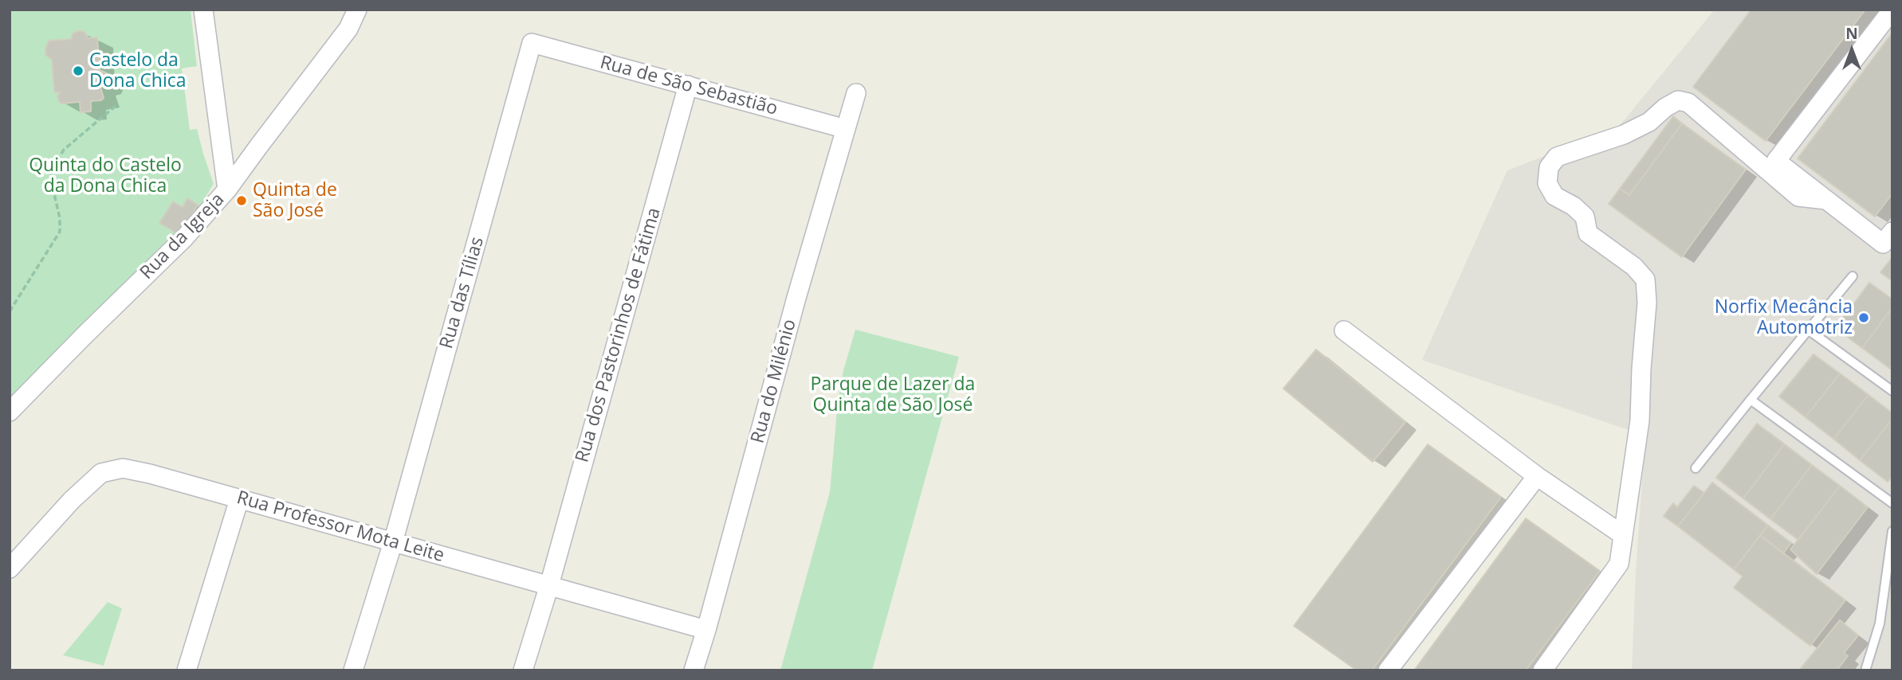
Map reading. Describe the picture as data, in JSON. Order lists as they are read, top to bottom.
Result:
{
  "streets": {
    "street": [
      "Rua de São Sebastião",
      "Rua da Igreja",
      "Rua das Tílias",
      "Rua dos Pastorinhos de Fátima",
      "Rua do Milénio",
      "Rua Professor Mota Leite"
    ]
  },
  "crossings": [
    ["Rua de São Sebastião", "Rua das Tílias"],
    ["Rua de São Sebastião", "Rua dos Pastorinhos de Fátima"],
    ["Rua de São Sebastião", "Rua do Milénio"],
    ["Rua das Tílias", "Rua Professor Mota Leite"],
    ["Rua dos Pastorinhos de Fátima", "Rua Professor Mota Leite"],
    ["Rua do Milénio", "Rua Professor Mota Leite"]
  ],
  "parks": ["Quinta do Castelo da Dona Chica", "Parque de Lazer da Quinta de São José"],
  "places": ["Castelo da Dona Chica", "Quinta de São José", "Norfix Mecância Automotriz"],
  "north": "top"
}
